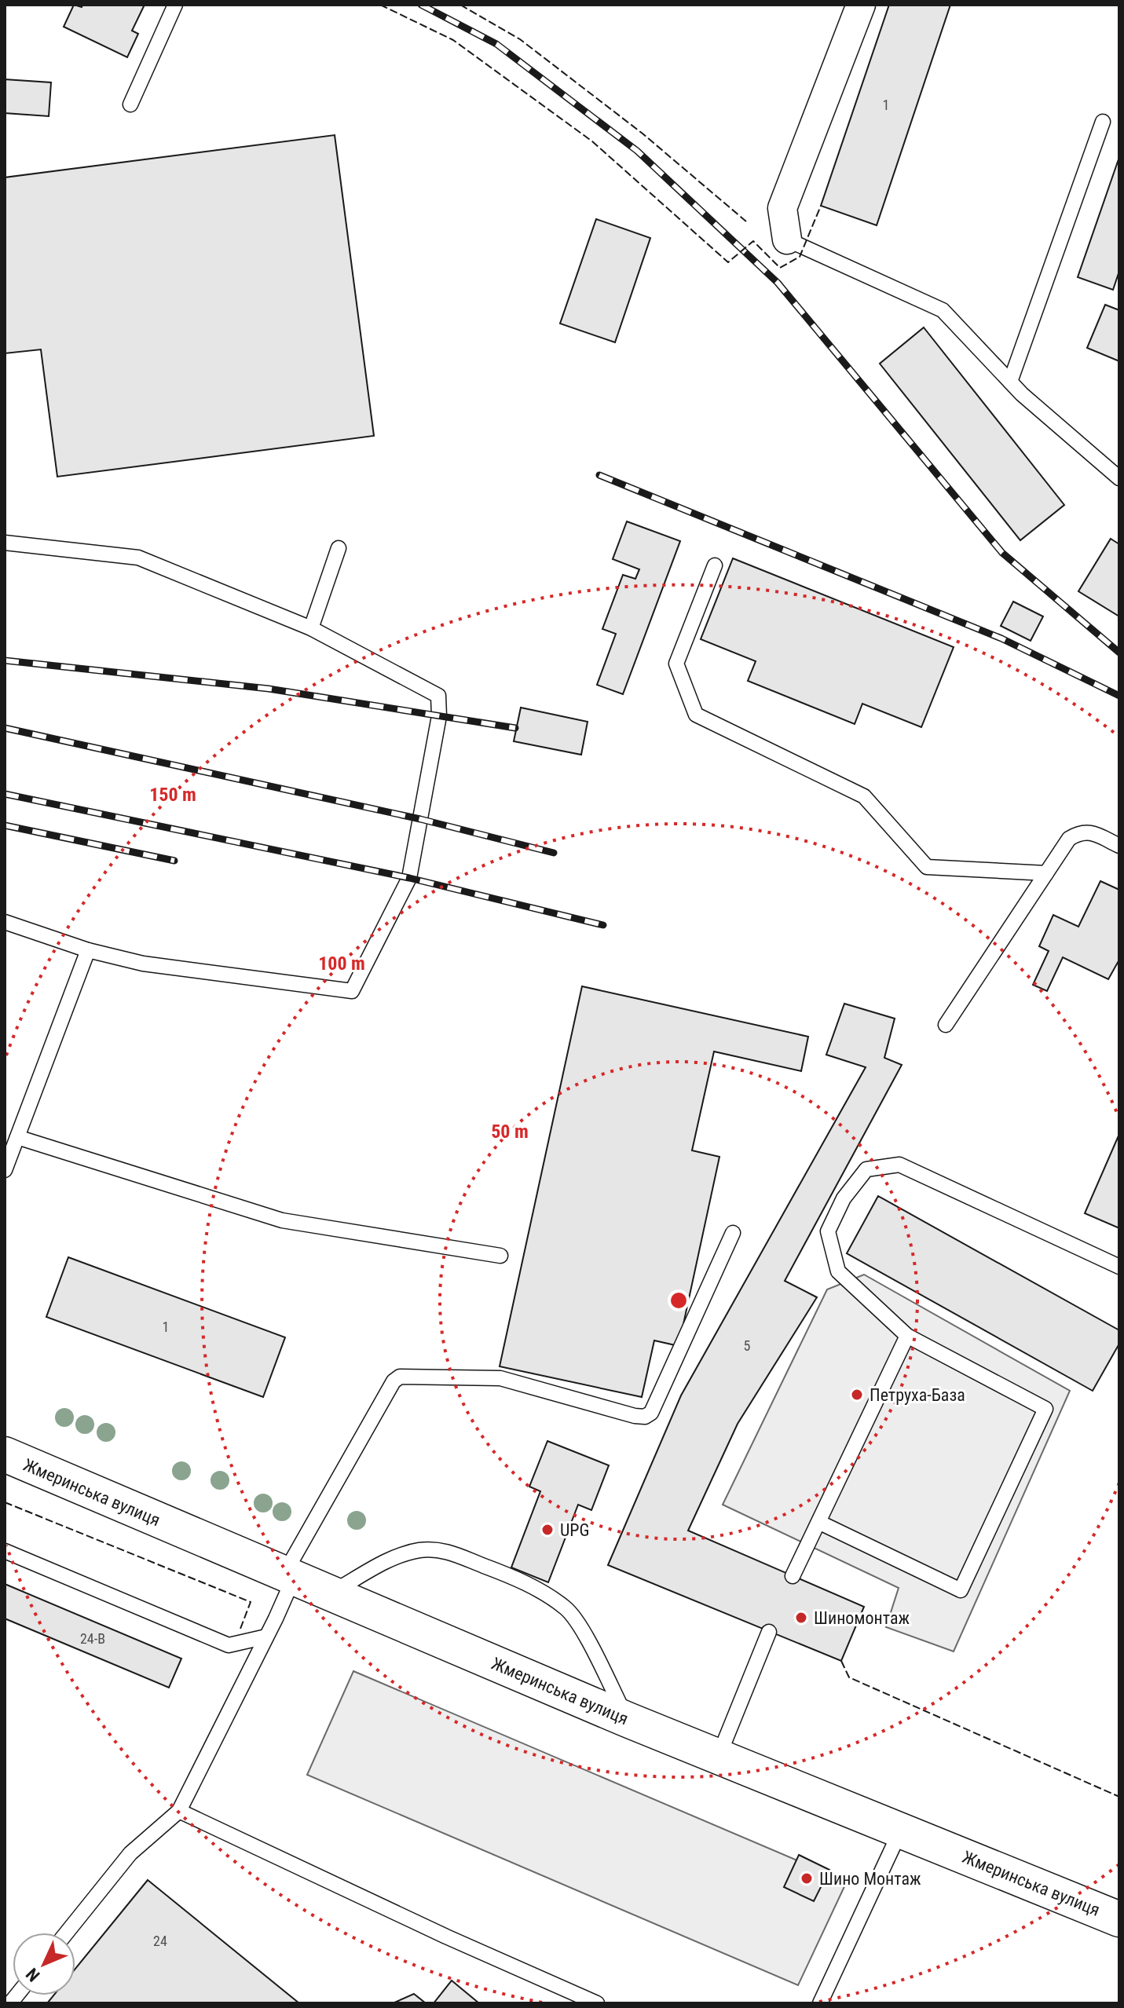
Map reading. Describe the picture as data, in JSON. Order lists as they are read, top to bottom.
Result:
{
  "streets": {
    "main road": ["Жмеринська вулиця"]
  },
  "places": [
    "Петруха-База",
    "UPG",
    "Шиномонтаж",
    "Шино Монтаж"
  ],
  "house_numbers": [
    "1",
    "1",
    "5",
    "24-В",
    "24"
  ],
  "north": "bottom left",
  "rings": ["150 m", "100 m", "50 m"]
}
